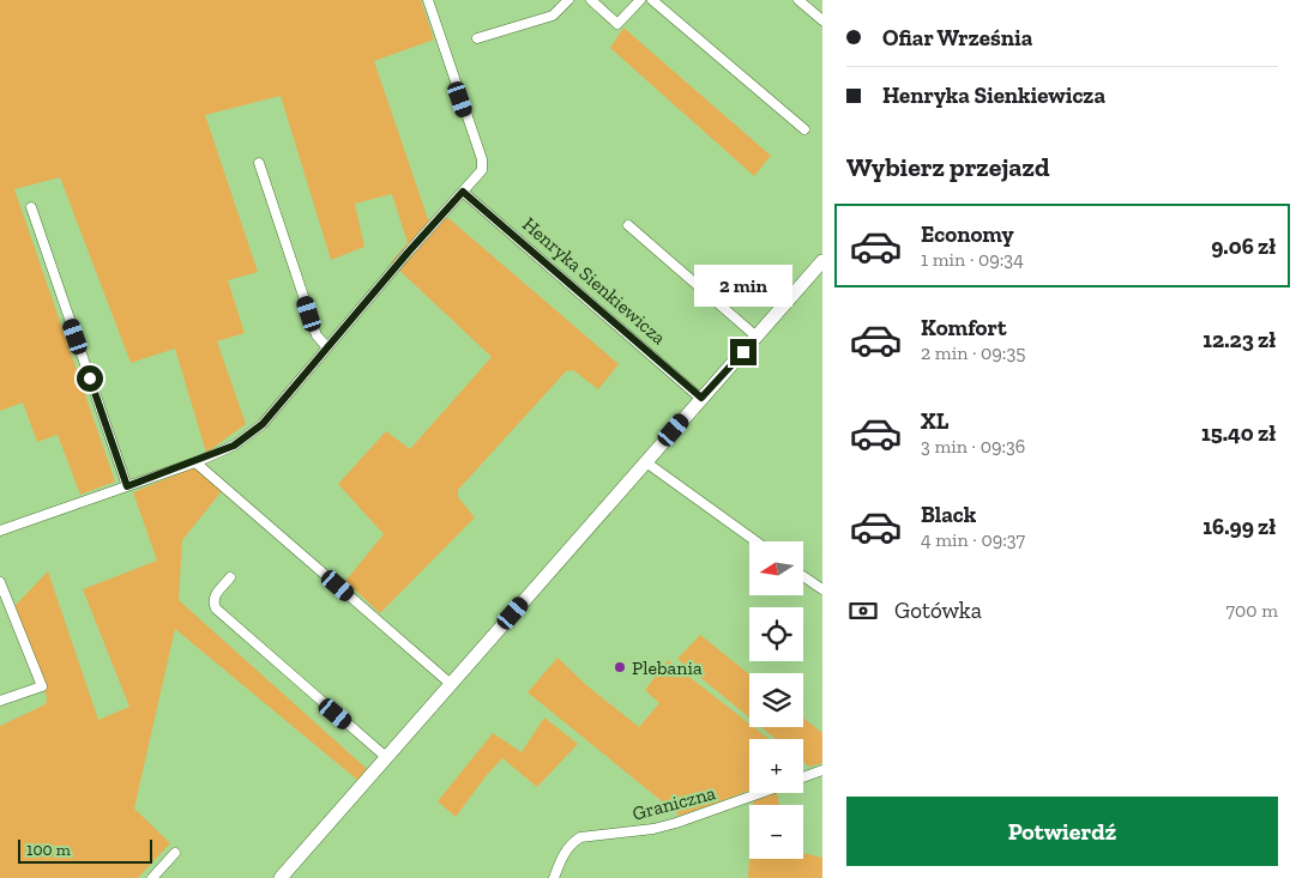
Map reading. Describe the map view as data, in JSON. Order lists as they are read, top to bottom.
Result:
{
  "streets": {
    "street": ["Henryka Sienkiewicza", "Graniczna"]
  },
  "places": ["Plebania"],
  "scale_bar": "100 m",
  "north": "left",
  "page": {
    "banner": ["Ofiar Września", "Henryka Sienkiewicza"],
    "heading": "Wybierz przejazd",
    "list": [
      {
        "name": "Economy",
        "note": "1 min · 09:34",
        "value": "9.06 zł"
      },
      {
        "name": "Komfort",
        "note": "2 min · 09:35",
        "value": "12.23 zł"
      },
      {
        "name": "XL",
        "note": "3 min · 09:36",
        "value": "15.40 zł"
      },
      {
        "name": "Black",
        "note": "4 min · 09:37",
        "value": "16.99 zł"
      }
    ],
    "bubble": "2 min",
    "map_buttons": ["+", "−"],
    "pay": ["Gotówka", "700 m"],
    "buttons": "Potwierdź",
    "scale": "100 m"
  }
}
